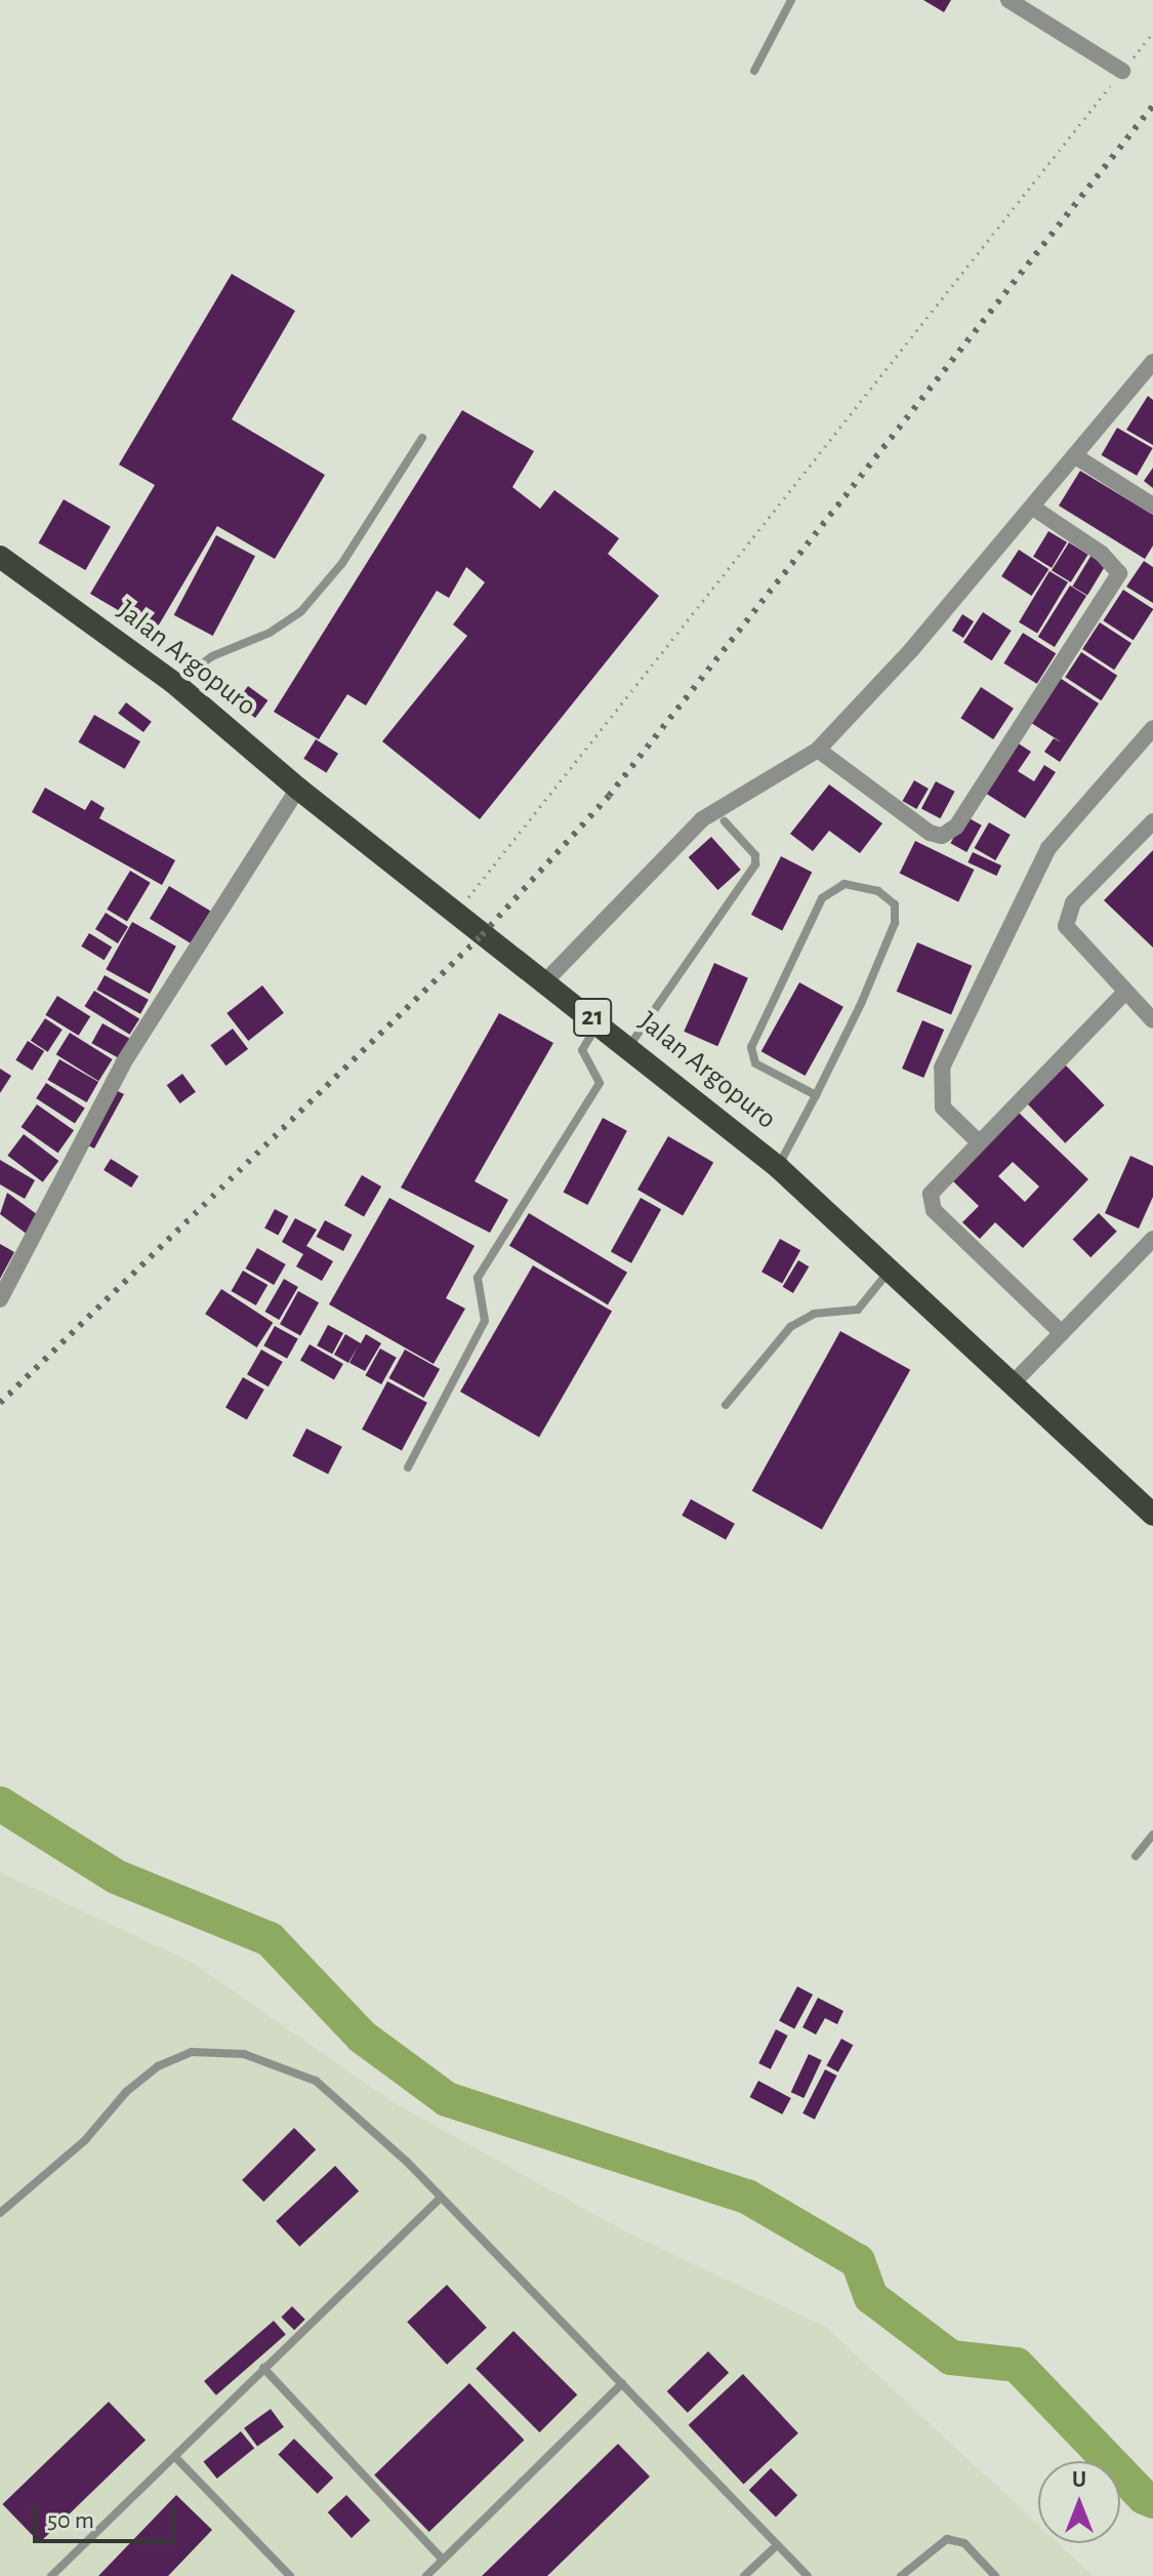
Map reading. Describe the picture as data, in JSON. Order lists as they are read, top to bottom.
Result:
{
  "streets": {
    "highway": ["Jalan Argopuro", "21"]
  },
  "scale_bar": "50 m",
  "north": "top"
}
